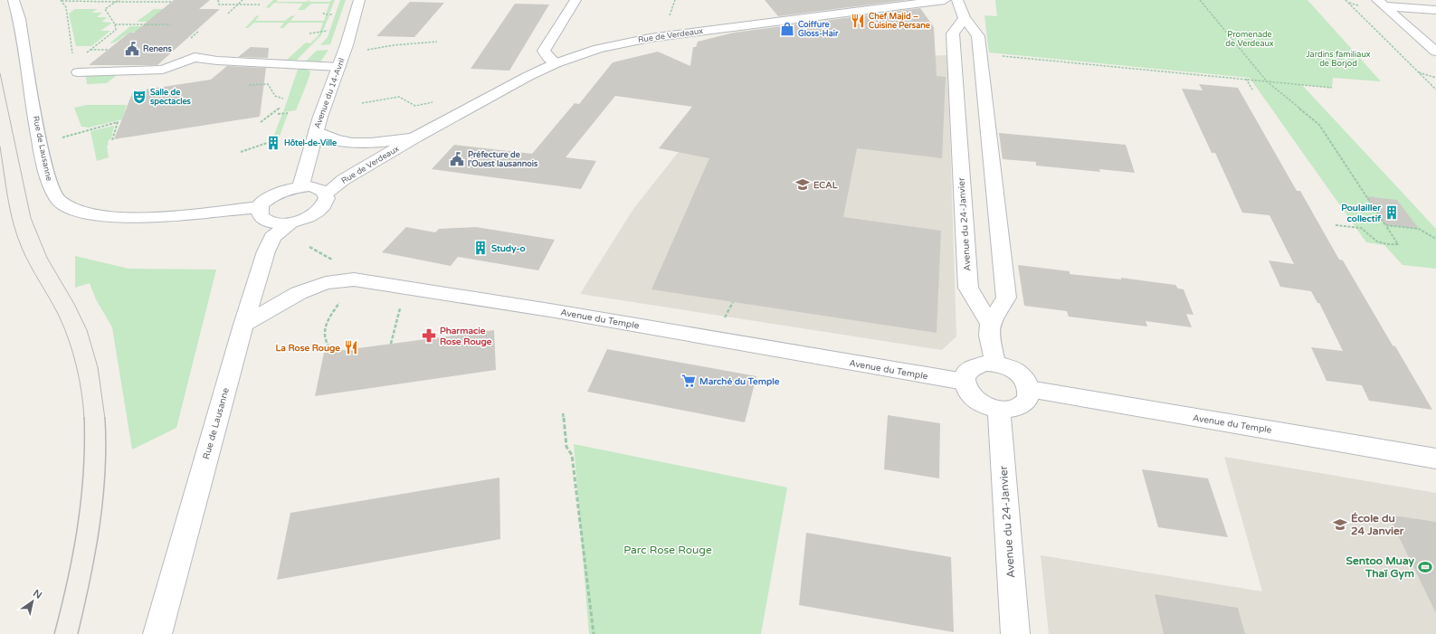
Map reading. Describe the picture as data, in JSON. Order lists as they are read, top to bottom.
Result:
{
  "streets": {
    "street": [
      "Rue de Verdeaux",
      "Avenue du 14-Avril",
      "Rue de Lausanne",
      "Avenue du 24-Janvier",
      "Avenue du Temple"
    ]
  },
  "crossings": [
    ["Rue de Verdeaux", "Avenue du 14-Avril"],
    ["Rue de Lausanne", "Avenue du Temple"],
    ["Avenue du 24-Janvier", "Avenue du Temple"]
  ],
  "parks": ["Promenade de Verdeaux", "Jardins familiaux de Borjod", "Parc Rose Rouge"],
  "places": {
    "restaurant": ["Chef Majid – Cuisine Persane", "La Rose Rouge"],
    "shop": ["Coiffure Gloss-Hair"],
    "public building": ["Renens", "Préfecture de l'Ouest lausannois"],
    "theatre": ["Salle de spectacles"],
    "building": ["Hôtel-de-Ville", "Poulailler collectif", "Study-o"],
    "school or university": ["ECAL", "École du 24 Janvier"],
    "pharmacy": ["Pharmacie Rose Rouge"],
    "supermarket": ["Marché du Temple"],
    "sports": ["Sentoo Muay Thaï Gym"]
  },
  "north": "top right"
}
